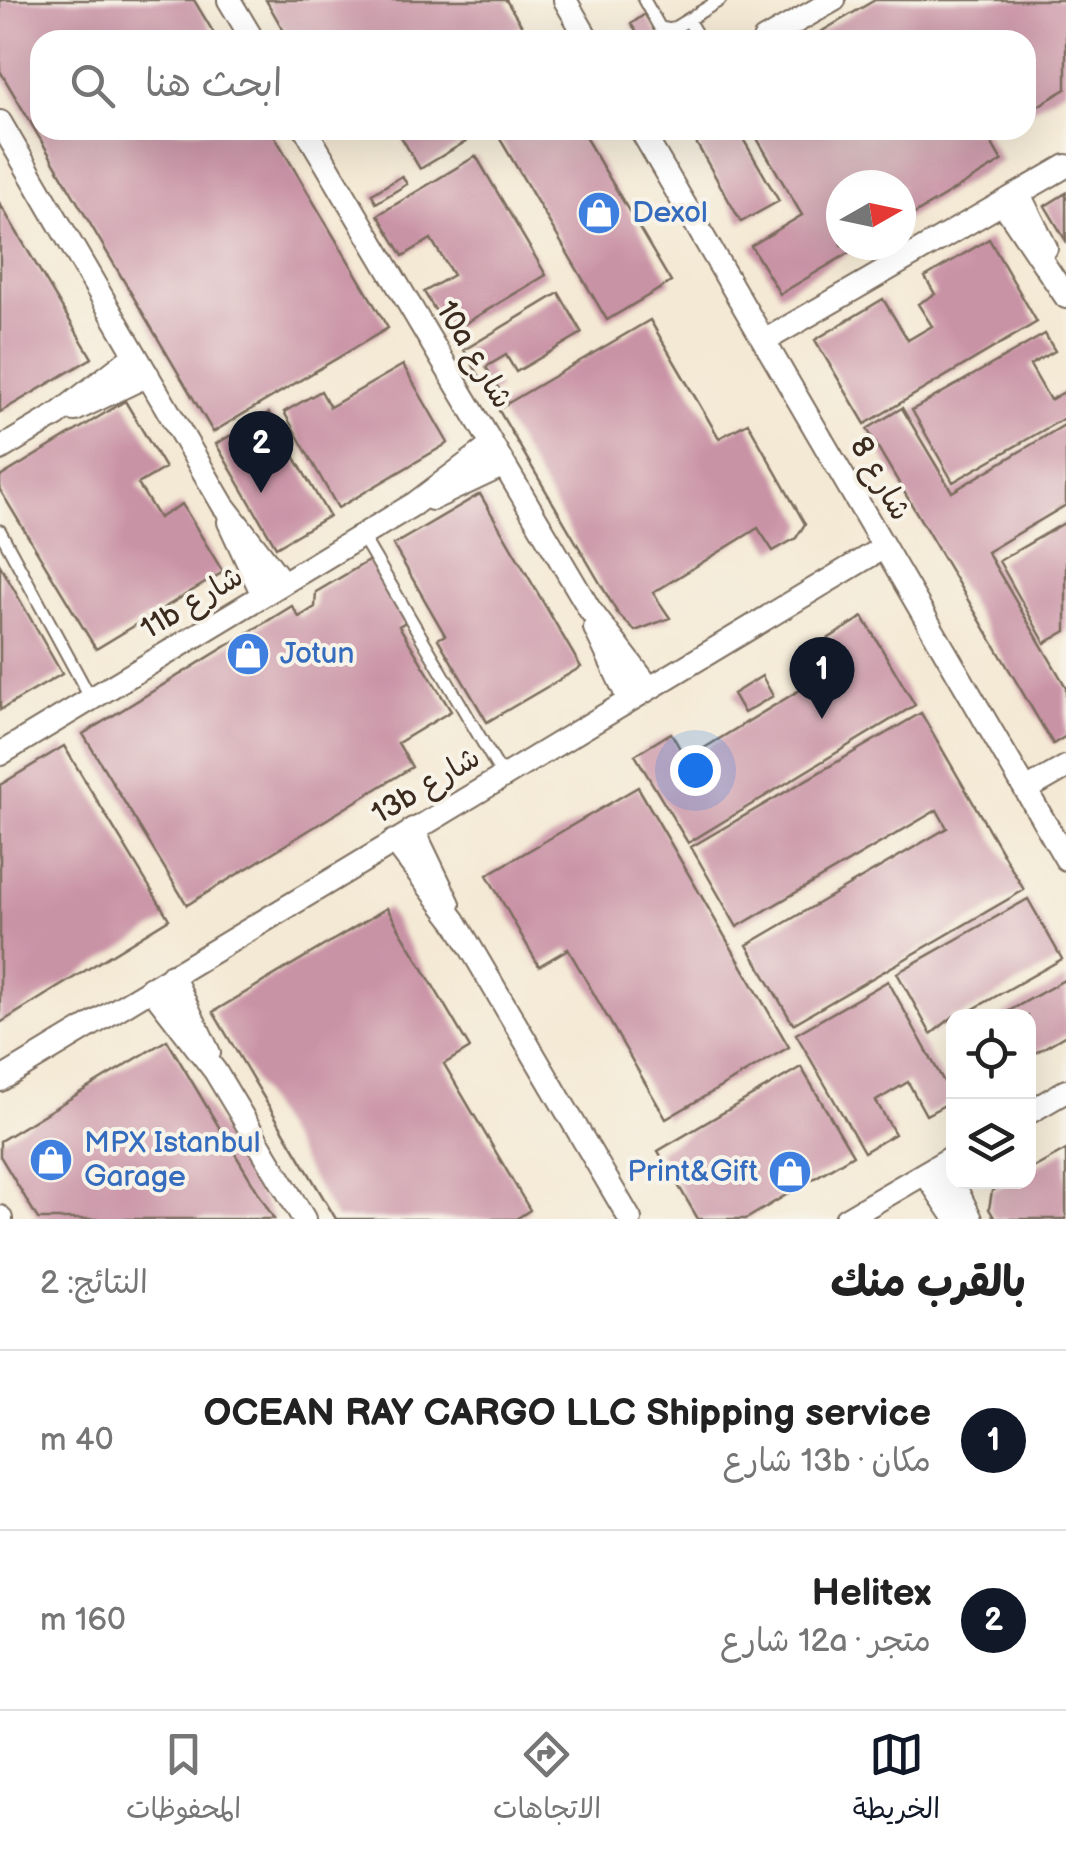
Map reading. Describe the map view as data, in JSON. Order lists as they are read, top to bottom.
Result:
{
  "streets": {
    "street": [
      "10a شارع",
      "شارع 8",
      "11b شارع",
      "13b شارع"
    ]
  },
  "crossings": [
    ["10a شارع", "11b شارع"],
    ["10a شارع", "13b شارع"],
    ["شارع 8", "13b شارع"]
  ],
  "places": {
    "shop": [
      "Dexol",
      "Jotun",
      "MPX Istanbul Garage",
      "Print&Gift"
    ]
  },
  "north": "right",
  "page": {
    "search": "ابحث هنا",
    "pins": ["2", "1"],
    "heading": ["بالقرب منك", "النتائج: 2"],
    "list": [
      {
        "mark": "1",
        "name": "OCEAN RAY CARGO LLC Shipping service",
        "note": "مكان · 13b شارع",
        "value": "40 m"
      },
      {
        "mark": "2",
        "name": "Helitex",
        "note": "متجر · 12a شارع",
        "value": "160 m"
      }
    ],
    "nav": ["الخريطة", "الاتجاهات", "المحفوظات"]
  }
}
